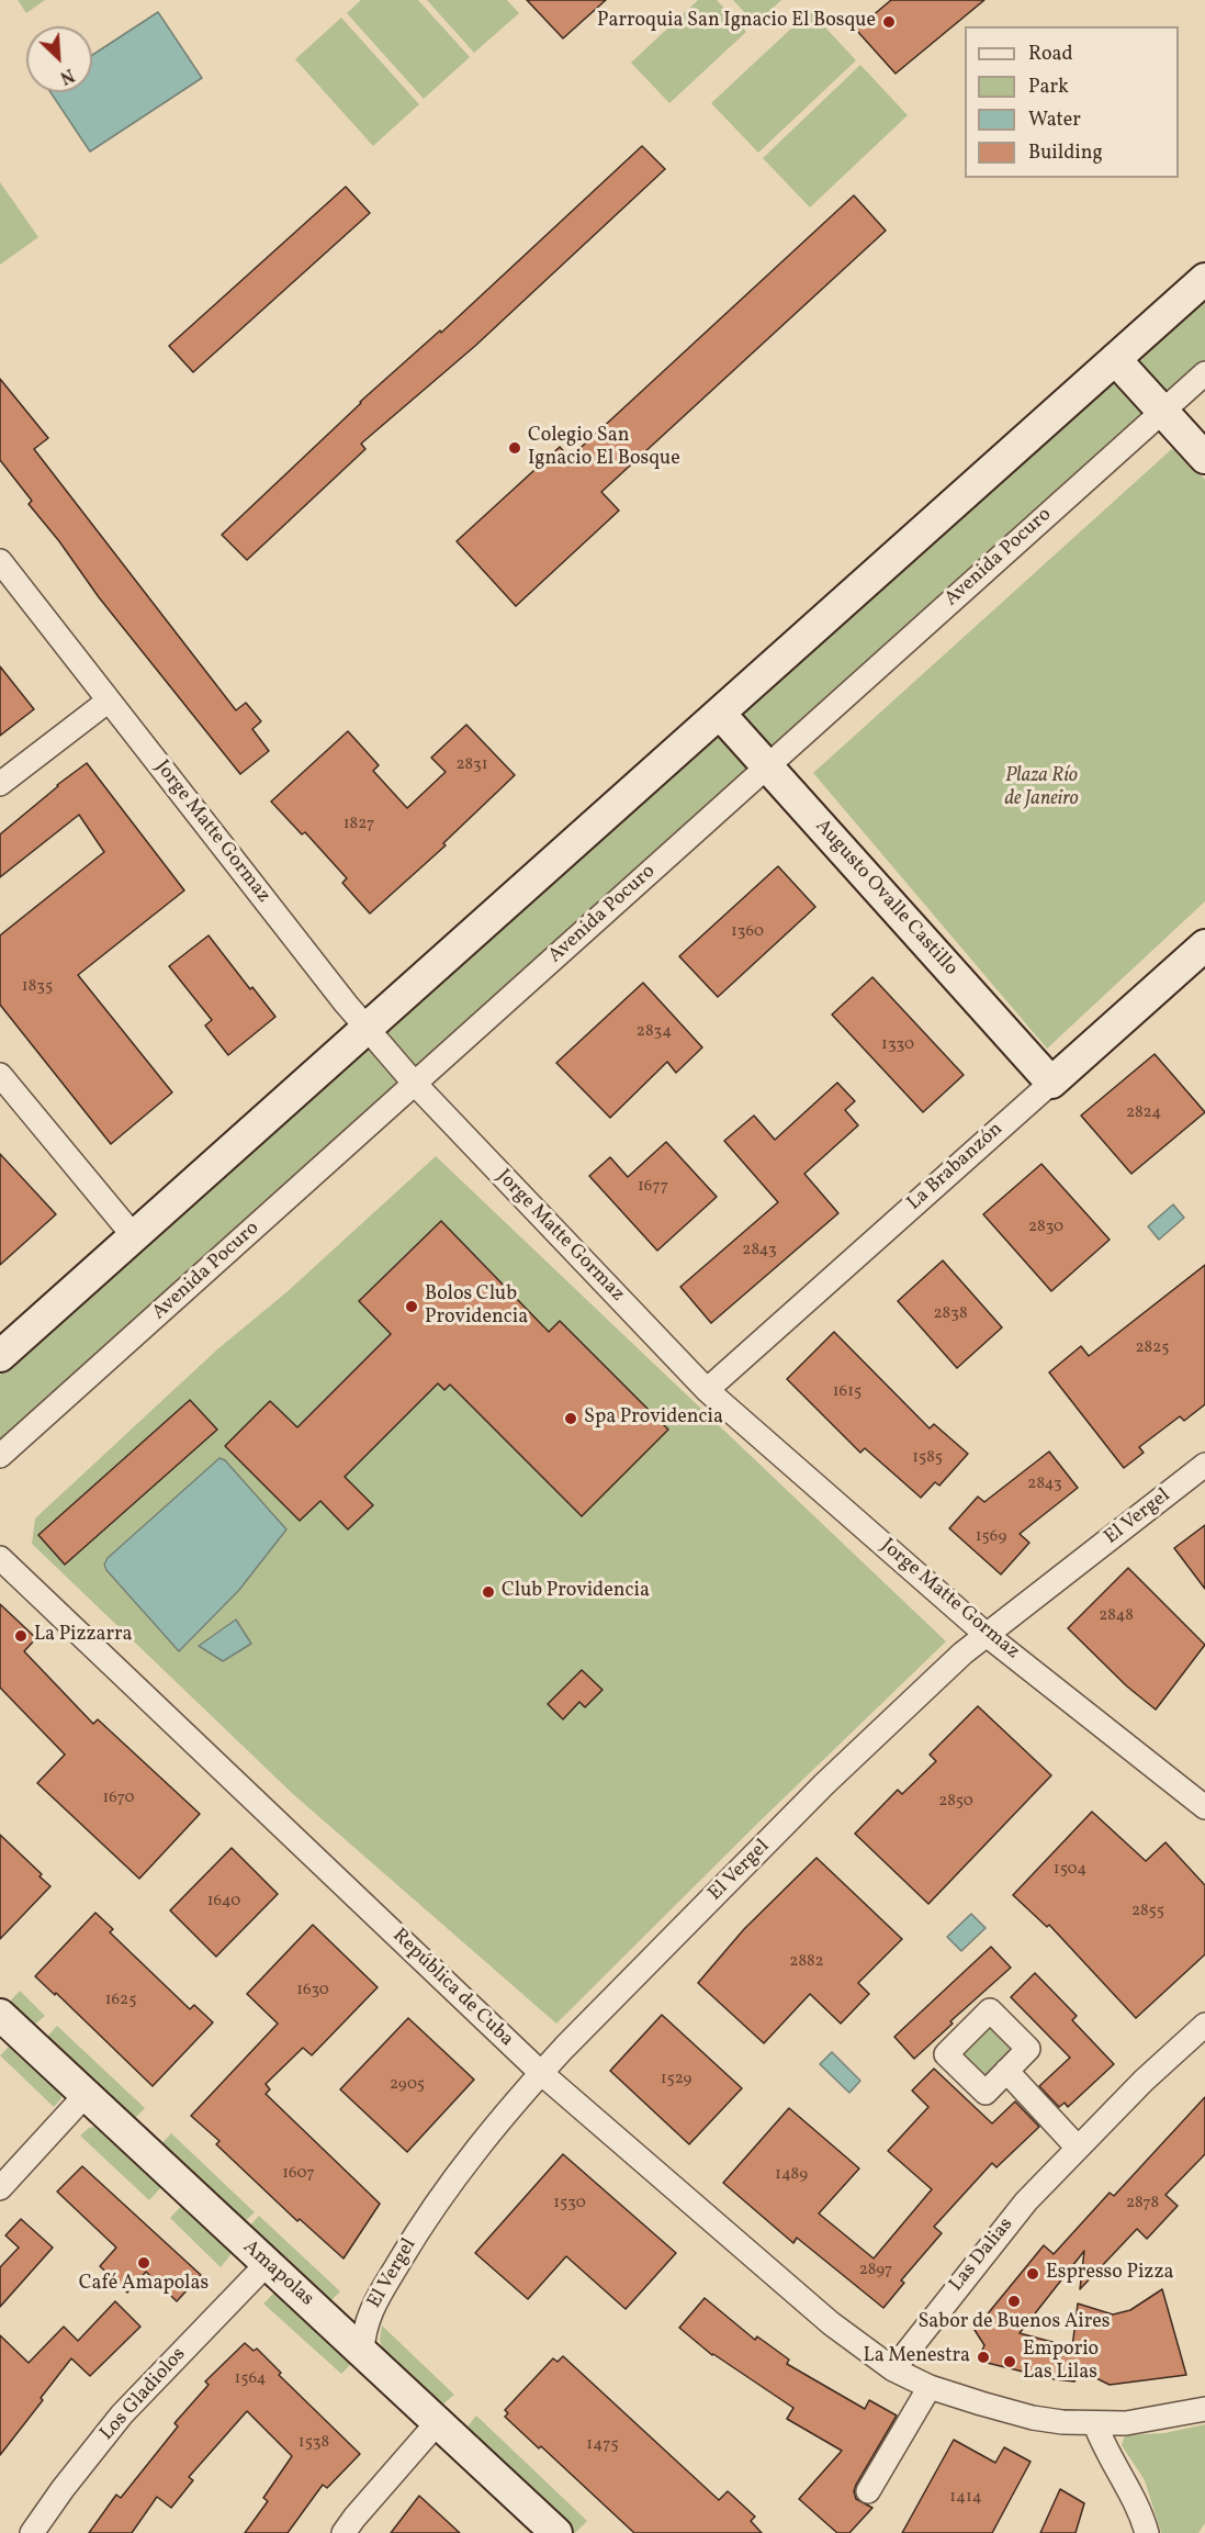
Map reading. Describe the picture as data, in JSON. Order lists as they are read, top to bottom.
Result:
{
  "streets": {
    "main road": ["Augusto Ovalle Castillo", "La Brabanzón", "Amapolas"],
    "street": [
      "Avenida Pocuro",
      "Jorge Matte Gormaz",
      "El Vergel",
      "República de Cuba",
      "Las Dalias",
      "Los Gladiolos"
    ]
  },
  "crossings": [
    ["Avenida Pocuro", "Jorge Matte Gormaz"],
    ["Avenida Pocuro", "Augusto Ovalle Castillo"],
    ["Jorge Matte Gormaz", "La Brabanzón"],
    ["Jorge Matte Gormaz", "El Vergel"],
    ["Augusto Ovalle Castillo", "La Brabanzón"],
    ["El Vergel", "República de Cuba"],
    ["El Vergel", "Amapolas"],
    ["República de Cuba", "Las Dalias"],
    ["Amapolas", "Los Gladiolos"]
  ],
  "parks": ["Plaza Río de Janeiro"],
  "places": [
    "Parroquia San Ignacio El Bosque",
    "Colegio San Ignacio El Bosque",
    "Bolos Club Providencia",
    "Spa Providencia",
    "Club Providencia",
    "La Pizzarra",
    "Café Amapolas",
    "Espresso Pizza",
    "Sabor de Buenos Aires",
    "La Menestra",
    "Emporio Las Lilas"
  ],
  "house_numbers": [
    "2831",
    "1827",
    "1360",
    "1835",
    "2834",
    "1330",
    "2824",
    "1677",
    "2830",
    "2843",
    "2838",
    "2825",
    "1615",
    "1585",
    "2843",
    "1569",
    "2848",
    "1670",
    "2850",
    "1504",
    "1640",
    "2855",
    "2882",
    "1630",
    "1625",
    "1529",
    "2905",
    "1607",
    "1489",
    "1530",
    "2878",
    "2897",
    "1564",
    "1538",
    "1475",
    "1414"
  ],
  "legend": [
    "Road",
    "Park",
    "Water",
    "Building"
  ],
  "north": "bottom right"
}
